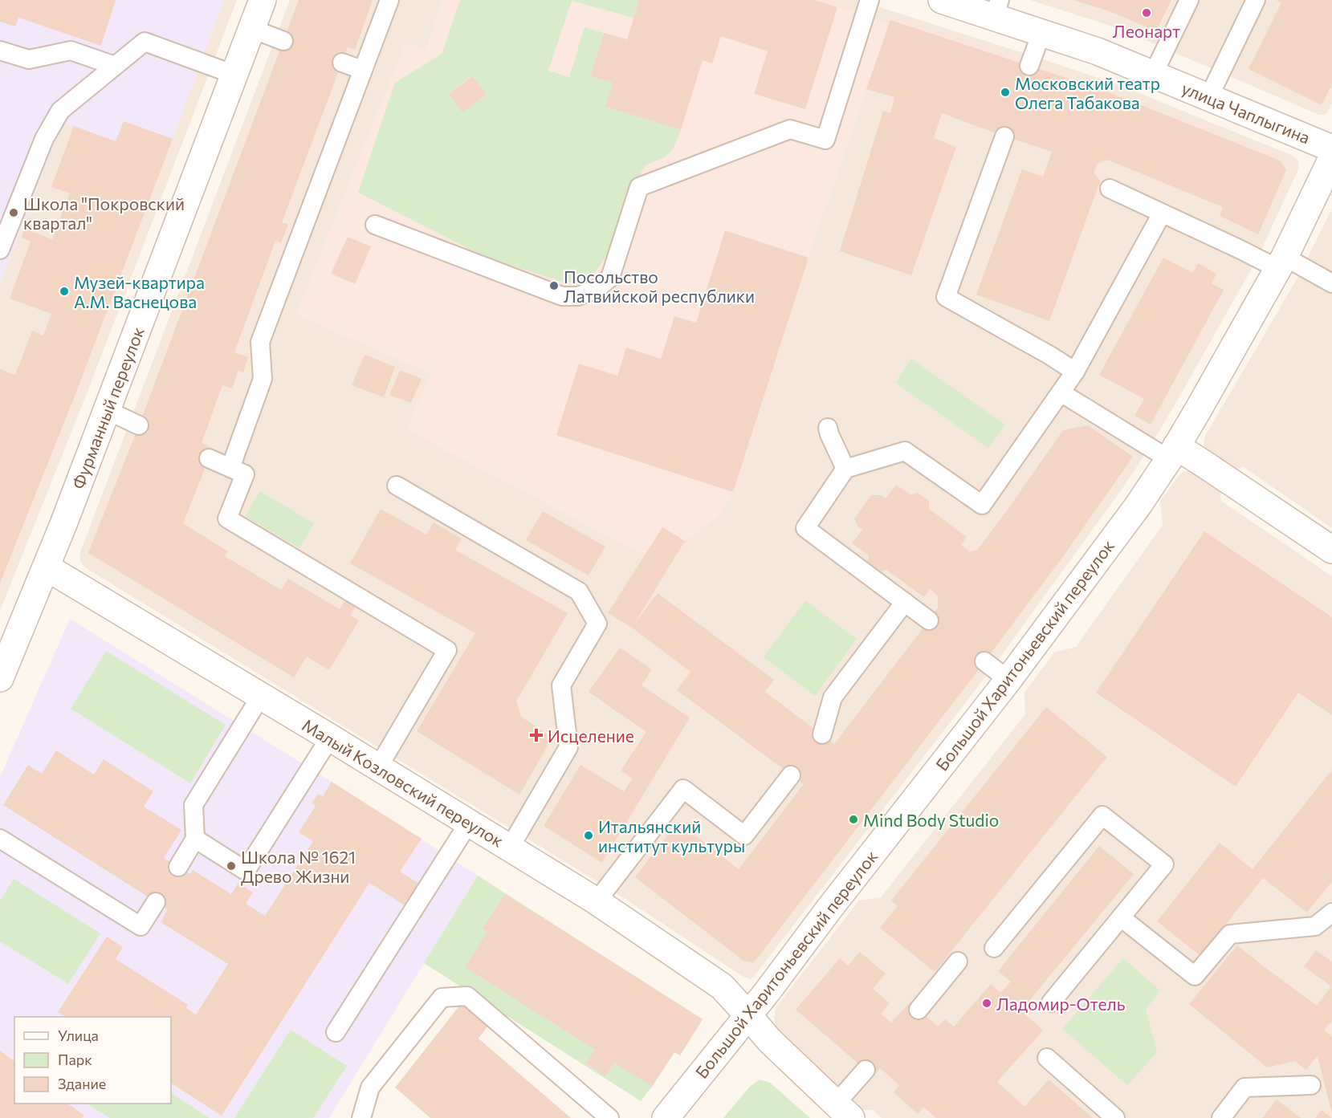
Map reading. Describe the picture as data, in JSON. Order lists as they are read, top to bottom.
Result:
{
  "streets": {
    "street": [
      "улица Чаплыгина",
      "Фурманный переулок",
      "Большой Харитоньевский переулок",
      "Малый Козловский переулок"
    ]
  },
  "crossings": [
    ["Фурманный переулок", "Малый Козловский переулок"],
    ["Большой Харитоньевский переулок", "Малый Козловский переулок"]
  ],
  "places": {
    "other": [
      "Леонарт",
      "Московский театр Олега Табакова",
      "Школа \"Покровский квартал\"",
      "Посольство Латвийской республики",
      "Музей-квартира А.М. Васнецова",
      "Mind Body Studio",
      "Итальянский институт культуры",
      "Школа № 1621 Древо Жизни",
      "Ладомир-Отель"
    ],
    "health": ["Исцеление"]
  },
  "legend": ["Улица", "Парк", "Здание"]
}
